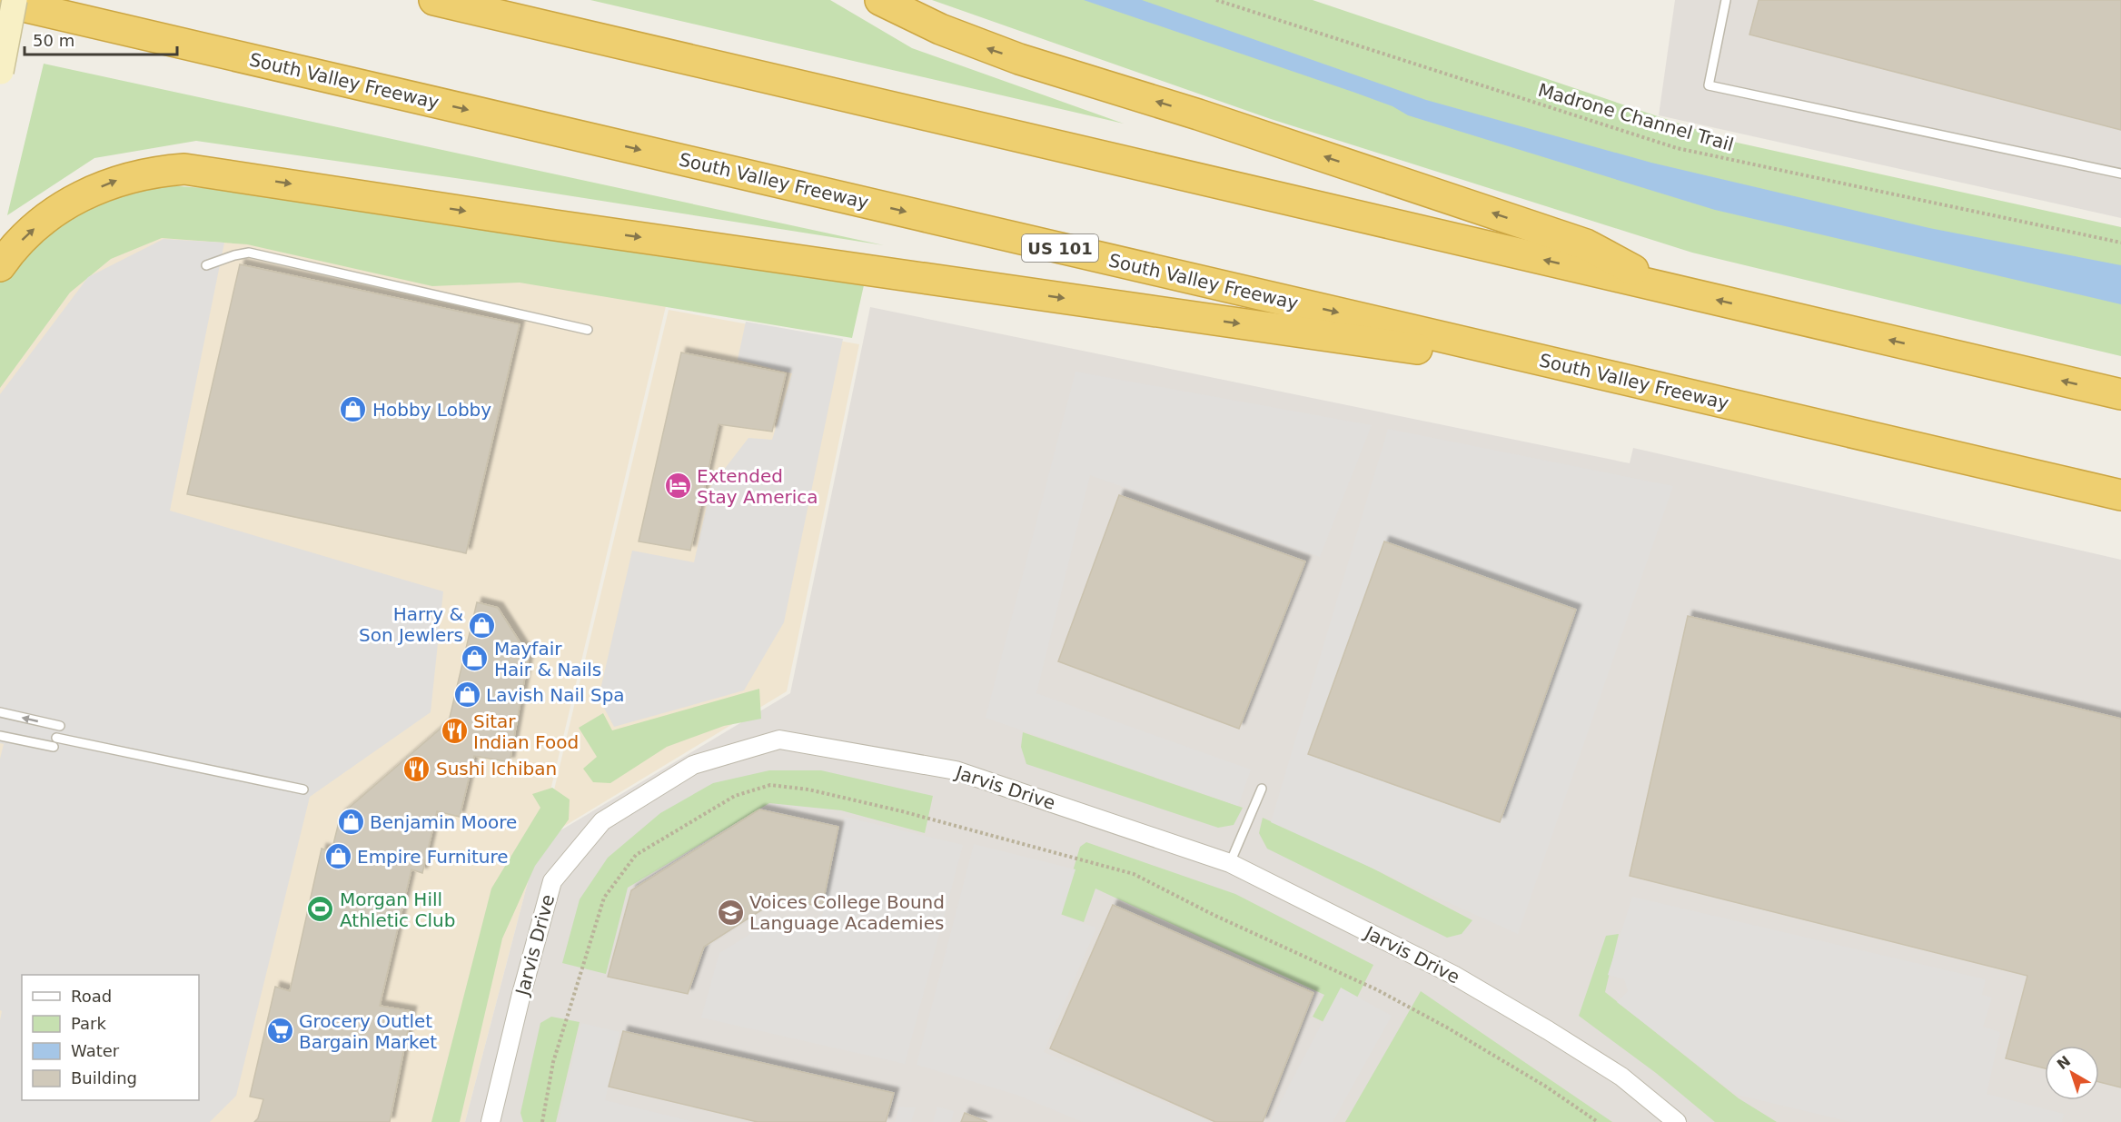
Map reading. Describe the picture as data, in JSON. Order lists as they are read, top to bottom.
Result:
{
  "streets": {
    "highway": ["South Valley Freeway", "US 101"],
    "street": ["Jarvis Drive"],
    "path": ["Madrone Channel Trail"]
  },
  "places": {
    "shop": [
      "Hobby Lobby",
      "Harry & Son Jewlers",
      "Mayfair Hair & Nails",
      "Lavish Nail Spa",
      "Benjamin Moore",
      "Empire Furniture"
    ],
    "hotel": ["Extended Stay America"],
    "restaurant": ["Sitar Indian Food", "Sushi Ichiban"],
    "sports": ["Morgan Hill Athletic Club"],
    "school or university": ["Voices College Bound Language Academies"],
    "supermarket": ["Grocery Outlet Bargain Market"]
  },
  "legend": [
    "Road",
    "Park",
    "Water",
    "Building"
  ],
  "scale_bar": "50 m",
  "north": "top left"
}
